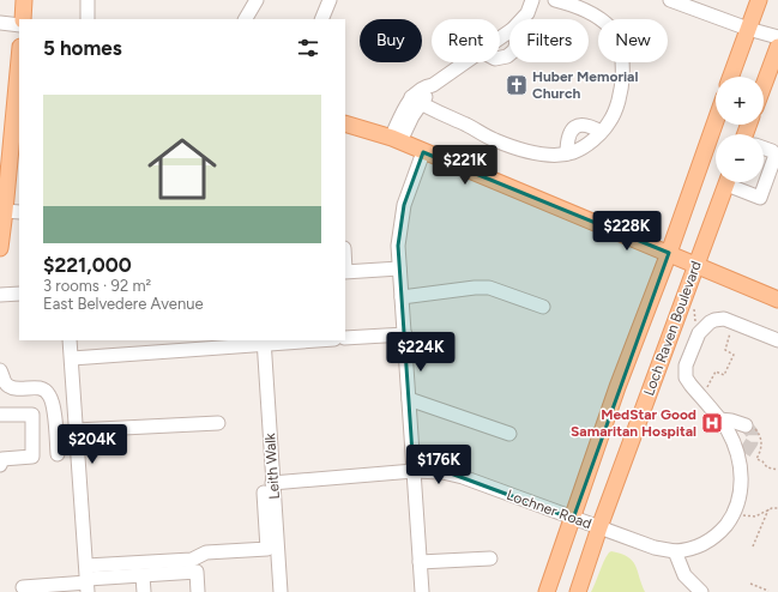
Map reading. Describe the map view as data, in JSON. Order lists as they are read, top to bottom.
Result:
{
  "streets": {
    "main road": ["Loch Raven Boulevard"],
    "street": ["Leith Walk", "Lochner Road"]
  },
  "crossings": [
    ["Loch Raven Boulevard", "Lochner Road"],
    ["Leith Walk", "Lochner Road"]
  ],
  "places": {
    "church": ["Huber Memorial Church"],
    "hospital": ["MedStar Good Samaritan Hospital"]
  },
  "page": {
    "chip": [
      "Buy",
      "Rent",
      "Filters",
      "New"
    ],
    "heading": "5 homes",
    "map_buttons": ["+", "−"],
    "list": [
      {
        "name": "$221,000",
        "note": "3 rooms · 92 m² · East Belvedere Avenue"
      }
    ],
    "price": [
      "$221K",
      "$228K",
      "$224K",
      "$204K",
      "$176K"
    ]
  }
}
